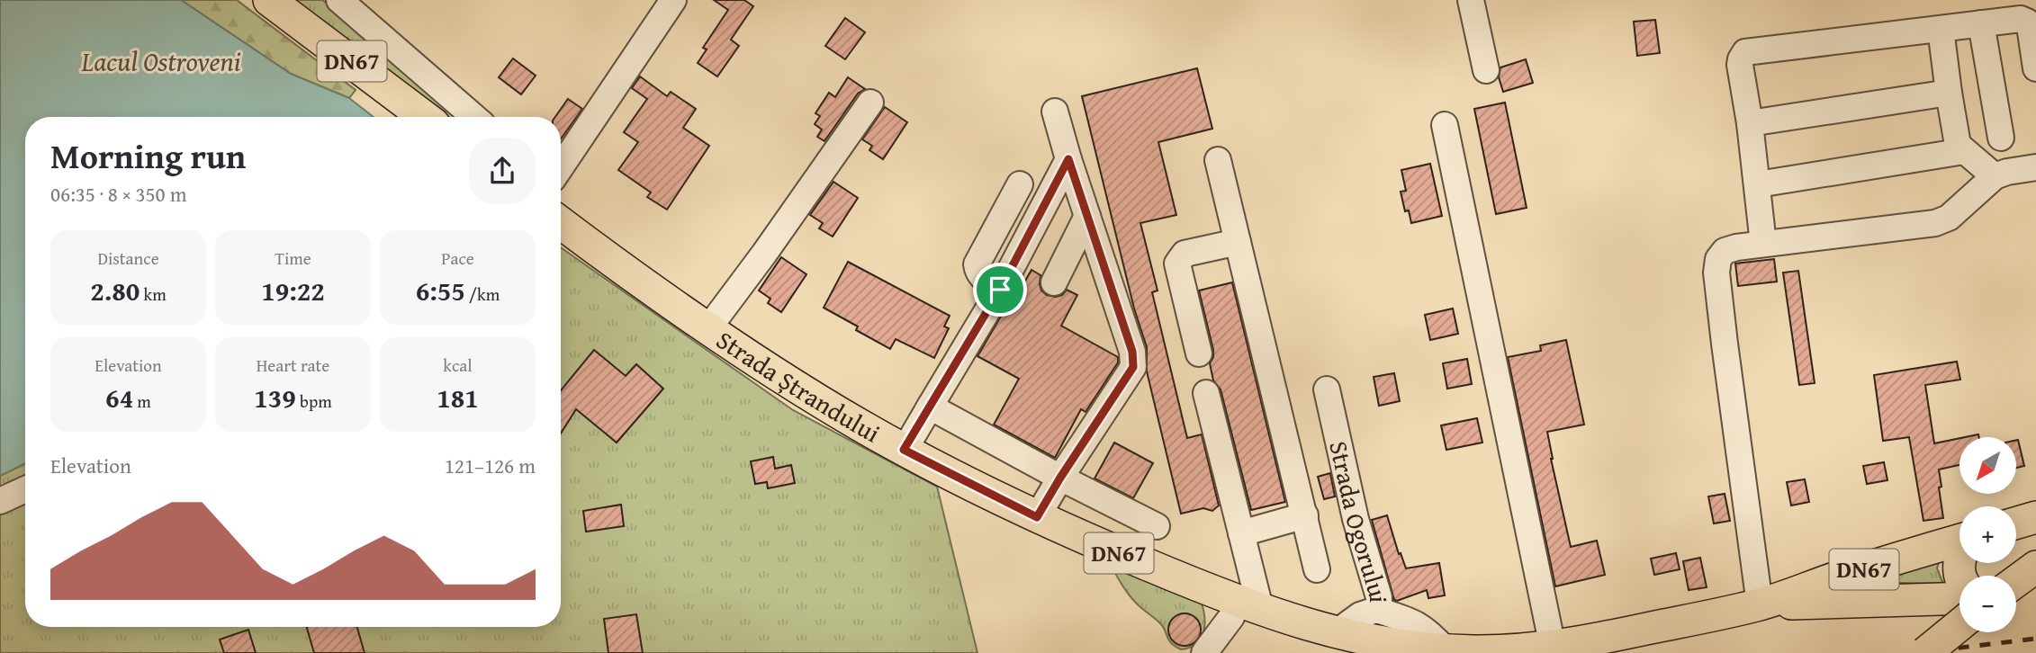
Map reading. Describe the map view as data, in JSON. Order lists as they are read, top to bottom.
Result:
{
  "streets": {
    "main road": ["DN67", "Strada Ștrandului"],
    "street": ["Strada Ogorului"]
  },
  "crossings": [
    ["DN67", "Strada Ștrandului"],
    ["Strada Ștrandului", "Strada Ogorului"]
  ],
  "water": ["Lacul Ostroveni"],
  "north": "bottom left",
  "page": {
    "heading": ["Morning run", "06:35 · 8 × 350 m"],
    "stats": [
      ["Distance", "2.80 km"],
      ["Time", "19:22"],
      ["Pace", "6:55 /km"],
      ["Elevation", "64 m"],
      ["Heart rate", "139 bpm"],
      ["kcal", "181"]
    ],
    "map_buttons": ["+", "−"],
    "chart": ["Elevation", "121–126 m"]
  }
}
